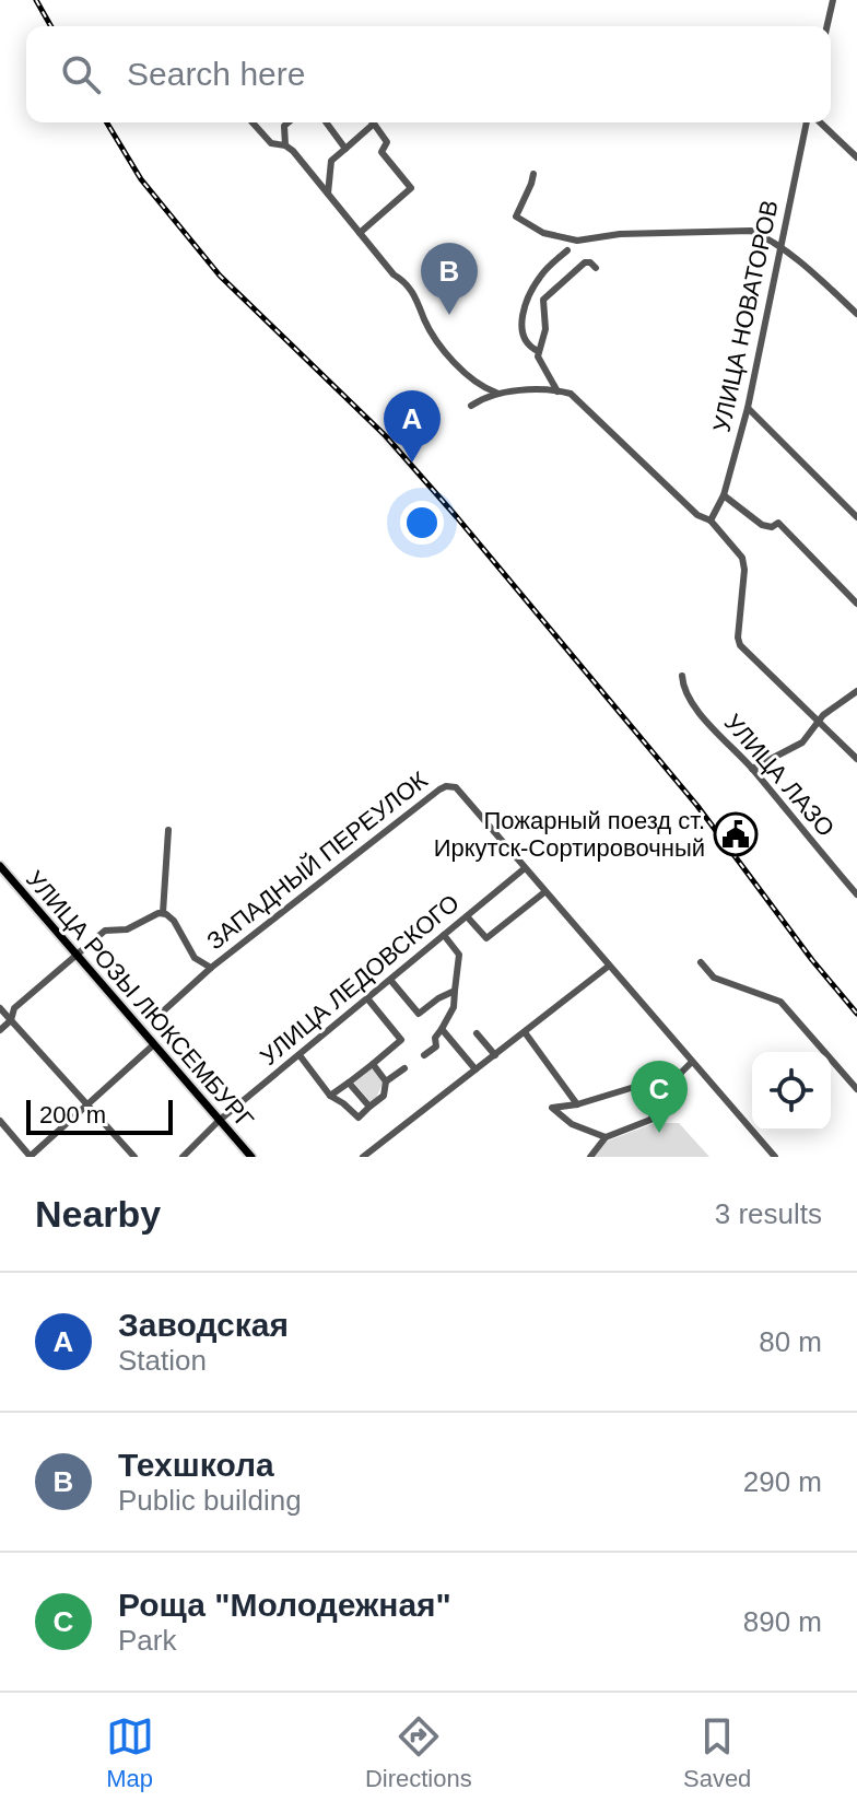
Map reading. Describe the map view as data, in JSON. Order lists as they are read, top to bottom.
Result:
{
  "streets": {
    "main road": ["УЛИЦА РОЗЫ ЛЮКСЕМБУРГ"],
    "street": [
      "УЛИЦА НОВАТОРОВ",
      "УЛИЦА ЛАЗО",
      "ЗАПАДНЫЙ ПЕРЕУЛОК",
      "УЛИЦА ЛЕДОВСКОГО"
    ]
  },
  "crossings": [
    ["ЗАПАДНЫЙ ПЕРЕУЛОК", "УЛИЦА ЛЕДОВСКОГО"],
    ["УЛИЦА ЛЕДОВСКОГО", "УЛИЦА РОЗЫ ЛЮКСЕМБУРГ"]
  ],
  "places": {
    "public building": ["Пожарный поезд ст. Иркутск-Сортировочный"]
  },
  "scale_bar": "200 m",
  "page": {
    "search": "Search here",
    "pins": ["B", "A", "C"],
    "scale": "200 m",
    "heading": ["Nearby", "3 results"],
    "list": [
      {
        "mark": "A",
        "name": "Заводская",
        "note": "Station",
        "value": "80 m"
      },
      {
        "mark": "B",
        "name": "Техшкола",
        "note": "Public building",
        "value": "290 m"
      },
      {
        "mark": "C",
        "name": "Роща \"Молодежная\"",
        "note": "Park",
        "value": "890 m"
      }
    ],
    "nav": ["Map", "Directions", "Saved"]
  }
}
